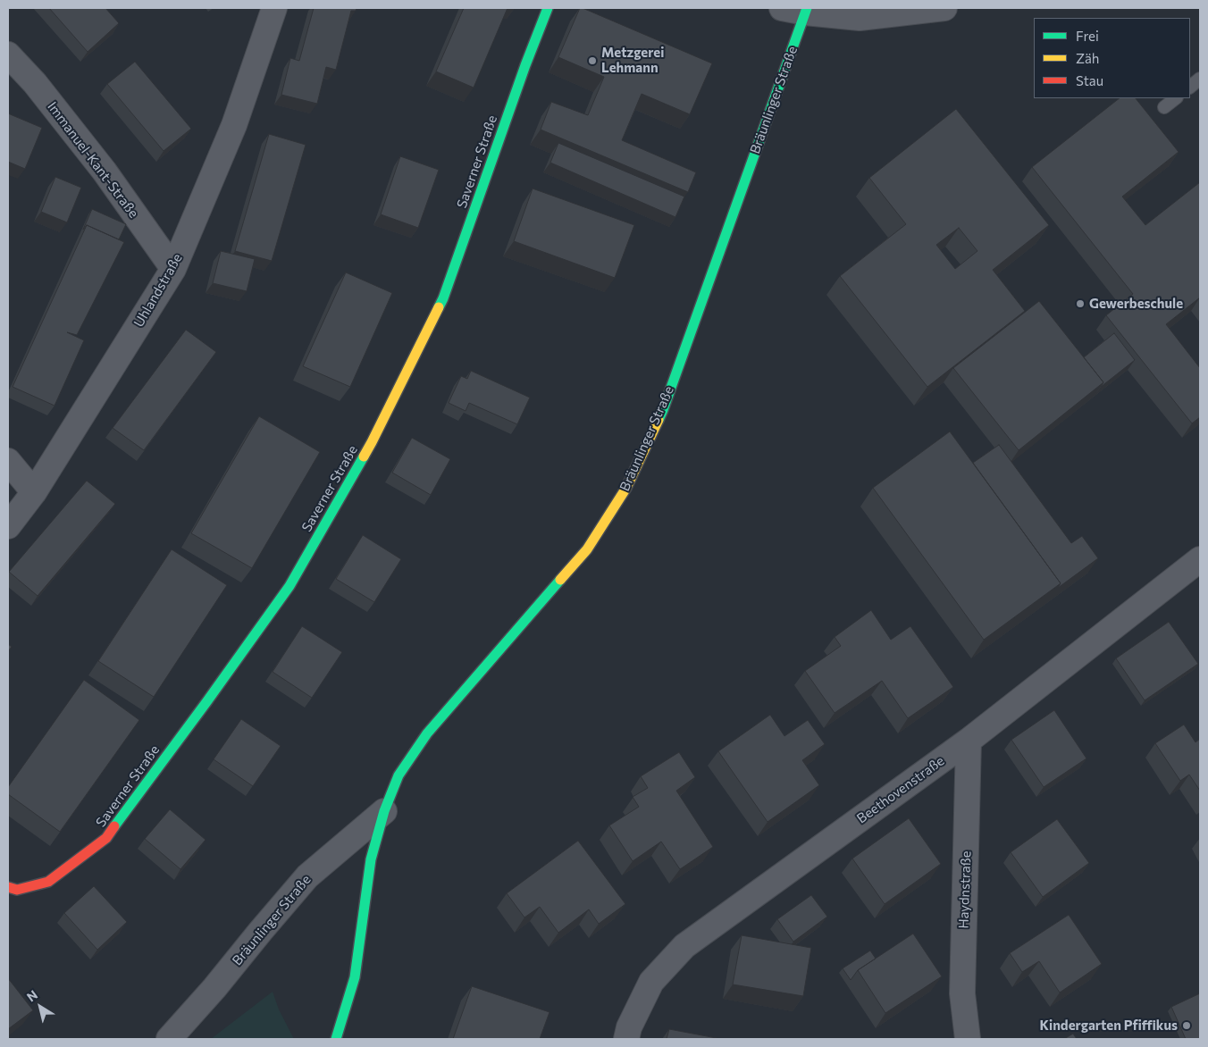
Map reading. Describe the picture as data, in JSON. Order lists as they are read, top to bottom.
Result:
{
  "streets": {
    "main road": ["Bräunlinger Straße", "Saverner Straße"],
    "street": [
      "Immanuel-Kant-Straße",
      "Uhlandstraße",
      "Beethovenstraße",
      "Haydnstraße"
    ]
  },
  "crossings": [
    ["Immanuel-Kant-Straße", "Uhlandstraße"],
    ["Beethovenstraße", "Haydnstraße"]
  ],
  "places": ["Metzgerei Lehmann", "Gewerbeschule", "Kindergarten Pfiffikus"],
  "legend": ["Frei", "Zäh", "Stau"],
  "north": "top left"
}
